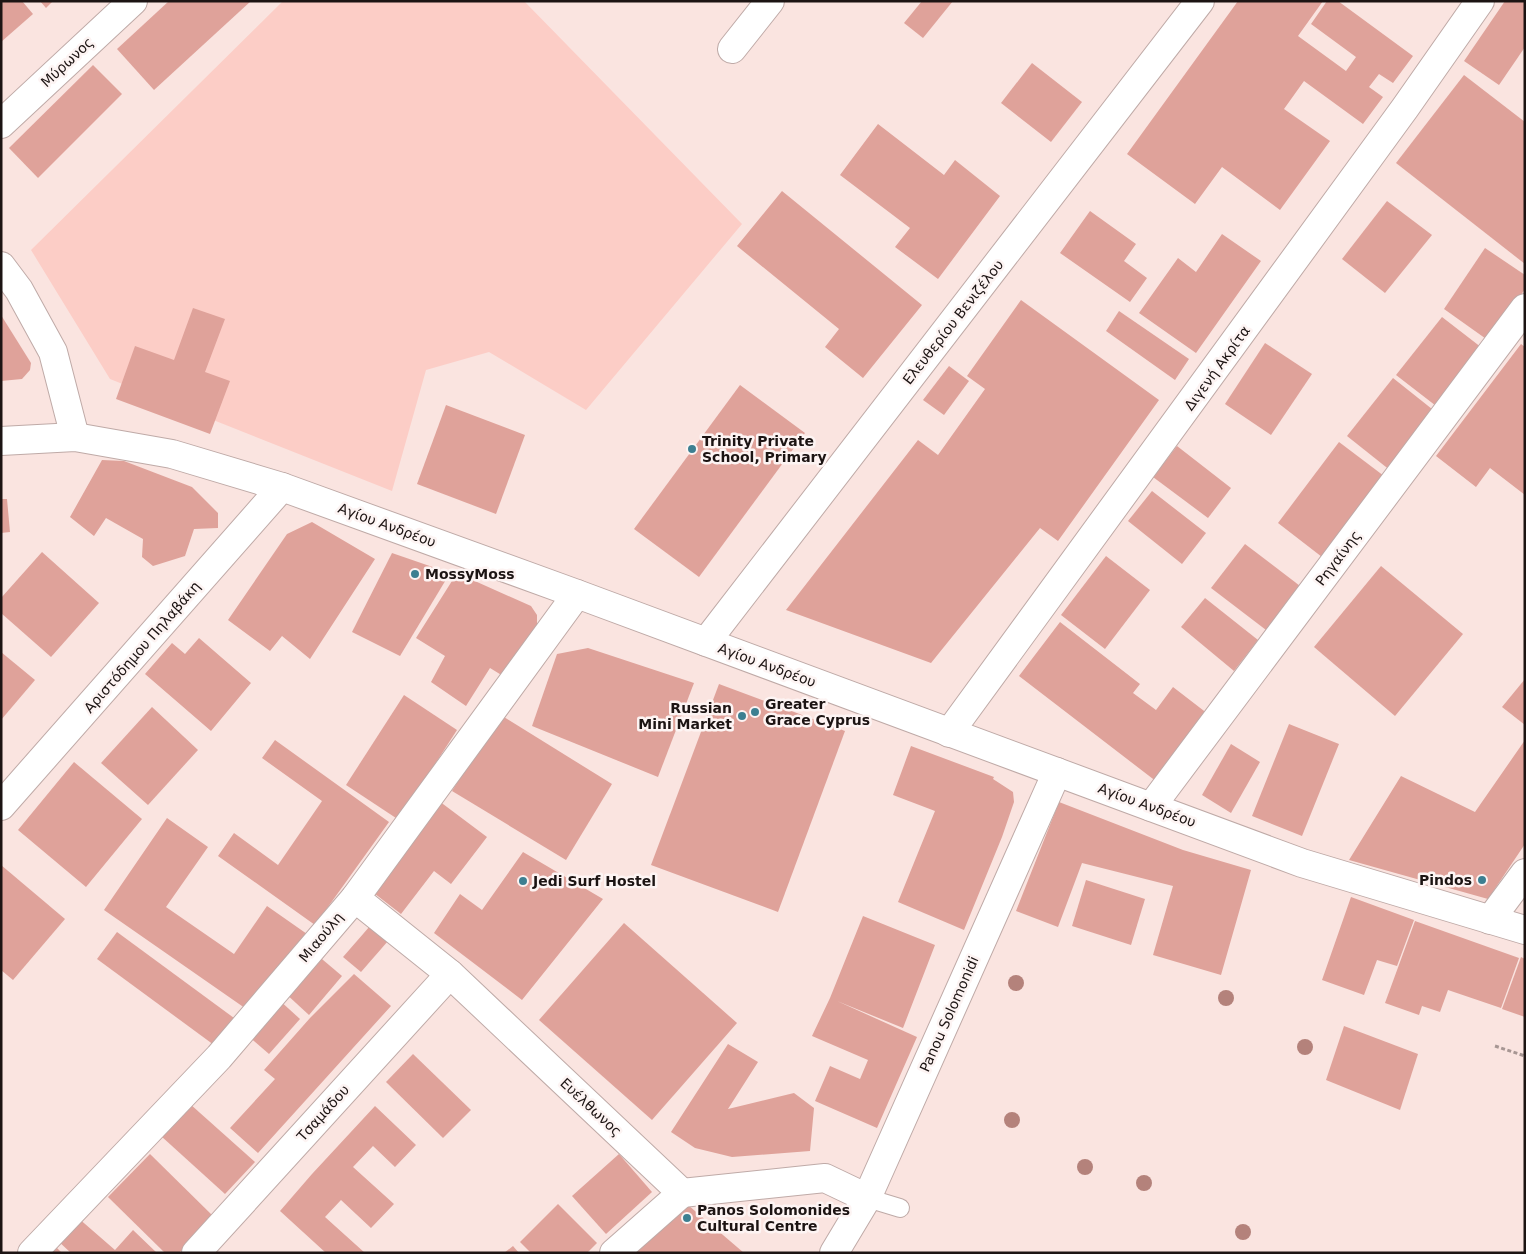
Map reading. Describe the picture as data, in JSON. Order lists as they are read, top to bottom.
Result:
{
  "streets": {
    "street": [
      "Μύρωνος",
      "Ελευθερίου Βενιζέλου",
      "Διγενή Ακρίτα",
      "Αγίου Ανδρέου",
      "Ρηγαίνης",
      "Αριστόδημου Πηλαβάκη",
      "Μιαούλη",
      "Panou Solomonidi",
      "Ευέλθωνος",
      "Τσαμάδου"
    ]
  },
  "crossings": [
    ["Ελευθερίου Βενιζέλου", "Αγίου Ανδρέου"],
    ["Διγενή Ακρίτα", "Αγίου Ανδρέου"],
    ["Αγίου Ανδρέου", "Ρηγαίνης"],
    ["Αγίου Ανδρέου", "Αριστόδημου Πηλαβάκη"],
    ["Αγίου Ανδρέου", "Μιαούλη"],
    ["Αγίου Ανδρέου", "Panou Solomonidi"],
    ["Μιαούλη", "Ευέλθωνος"],
    ["Ευέλθωνος", "Τσαμάδου"]
  ],
  "places": [
    "Trinity Private School, Primary",
    "MossyMoss",
    "Greater Grace Cyprus",
    "Russian Mini Market",
    "Pindos",
    "Jedi Surf Hostel",
    "Panos Solomonides Cultural Centre"
  ]
}
